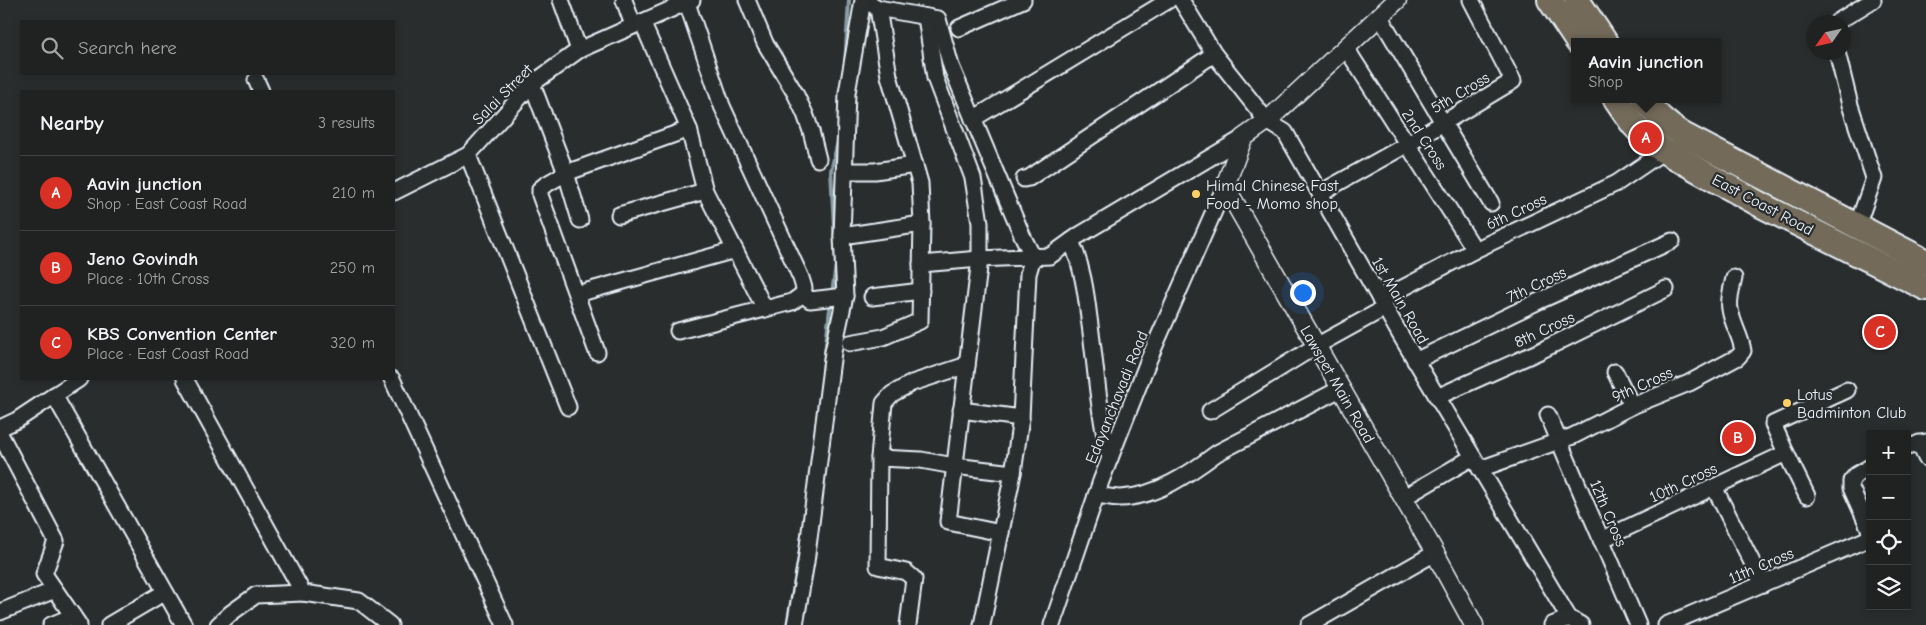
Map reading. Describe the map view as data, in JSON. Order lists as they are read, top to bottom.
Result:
{
  "streets": {
    "highway": ["East Coast Road"],
    "street": [
      "5th Cross",
      "Salai Street",
      "2nd Cross",
      "6th Cross",
      "7th Cross",
      "1st Main Road",
      "8th Cross",
      "Lawspet Main Road",
      "9th Cross",
      "Edayanchavadi Road",
      "10th Cross",
      "12th Cross",
      "11th Cross"
    ]
  },
  "crossings": [
    ["5th Cross", "2nd Cross"],
    ["5th Cross", "1st Main Road"],
    ["2nd Cross", "6th Cross"],
    ["East Coast Road", "6th Cross"],
    ["6th Cross", "1st Main Road"],
    ["6th Cross", "Lawspet Main Road"],
    ["7th Cross", "1st Main Road"],
    ["1st Main Road", "8th Cross"],
    ["1st Main Road", "9th Cross"],
    ["Lawspet Main Road", "9th Cross"],
    ["Lawspet Main Road", "Edayanchavadi Road"],
    ["9th Cross", "12th Cross"],
    ["10th Cross", "12th Cross"]
  ],
  "places": ["Himal Chinese Fast Food - Momo shop", "Lotus Badminton Club"],
  "north": "bottom left",
  "page": {
    "search": "Search here",
    "popup": ["Aavin junction", "Shop"],
    "heading": ["Nearby", "3 results"],
    "pins": ["A", "C", "B"],
    "list": [
      {
        "mark": "A",
        "name": "Aavin junction",
        "note": "Shop · East Coast Road",
        "value": "210 m"
      },
      {
        "mark": "B",
        "name": "Jeno Govindh",
        "note": "Place · 10th Cross",
        "value": "250 m"
      },
      {
        "mark": "C",
        "name": "KBS Convention Center",
        "note": "Place · East Coast Road",
        "value": "320 m"
      }
    ],
    "map_buttons": ["+", "−"]
  }
}
